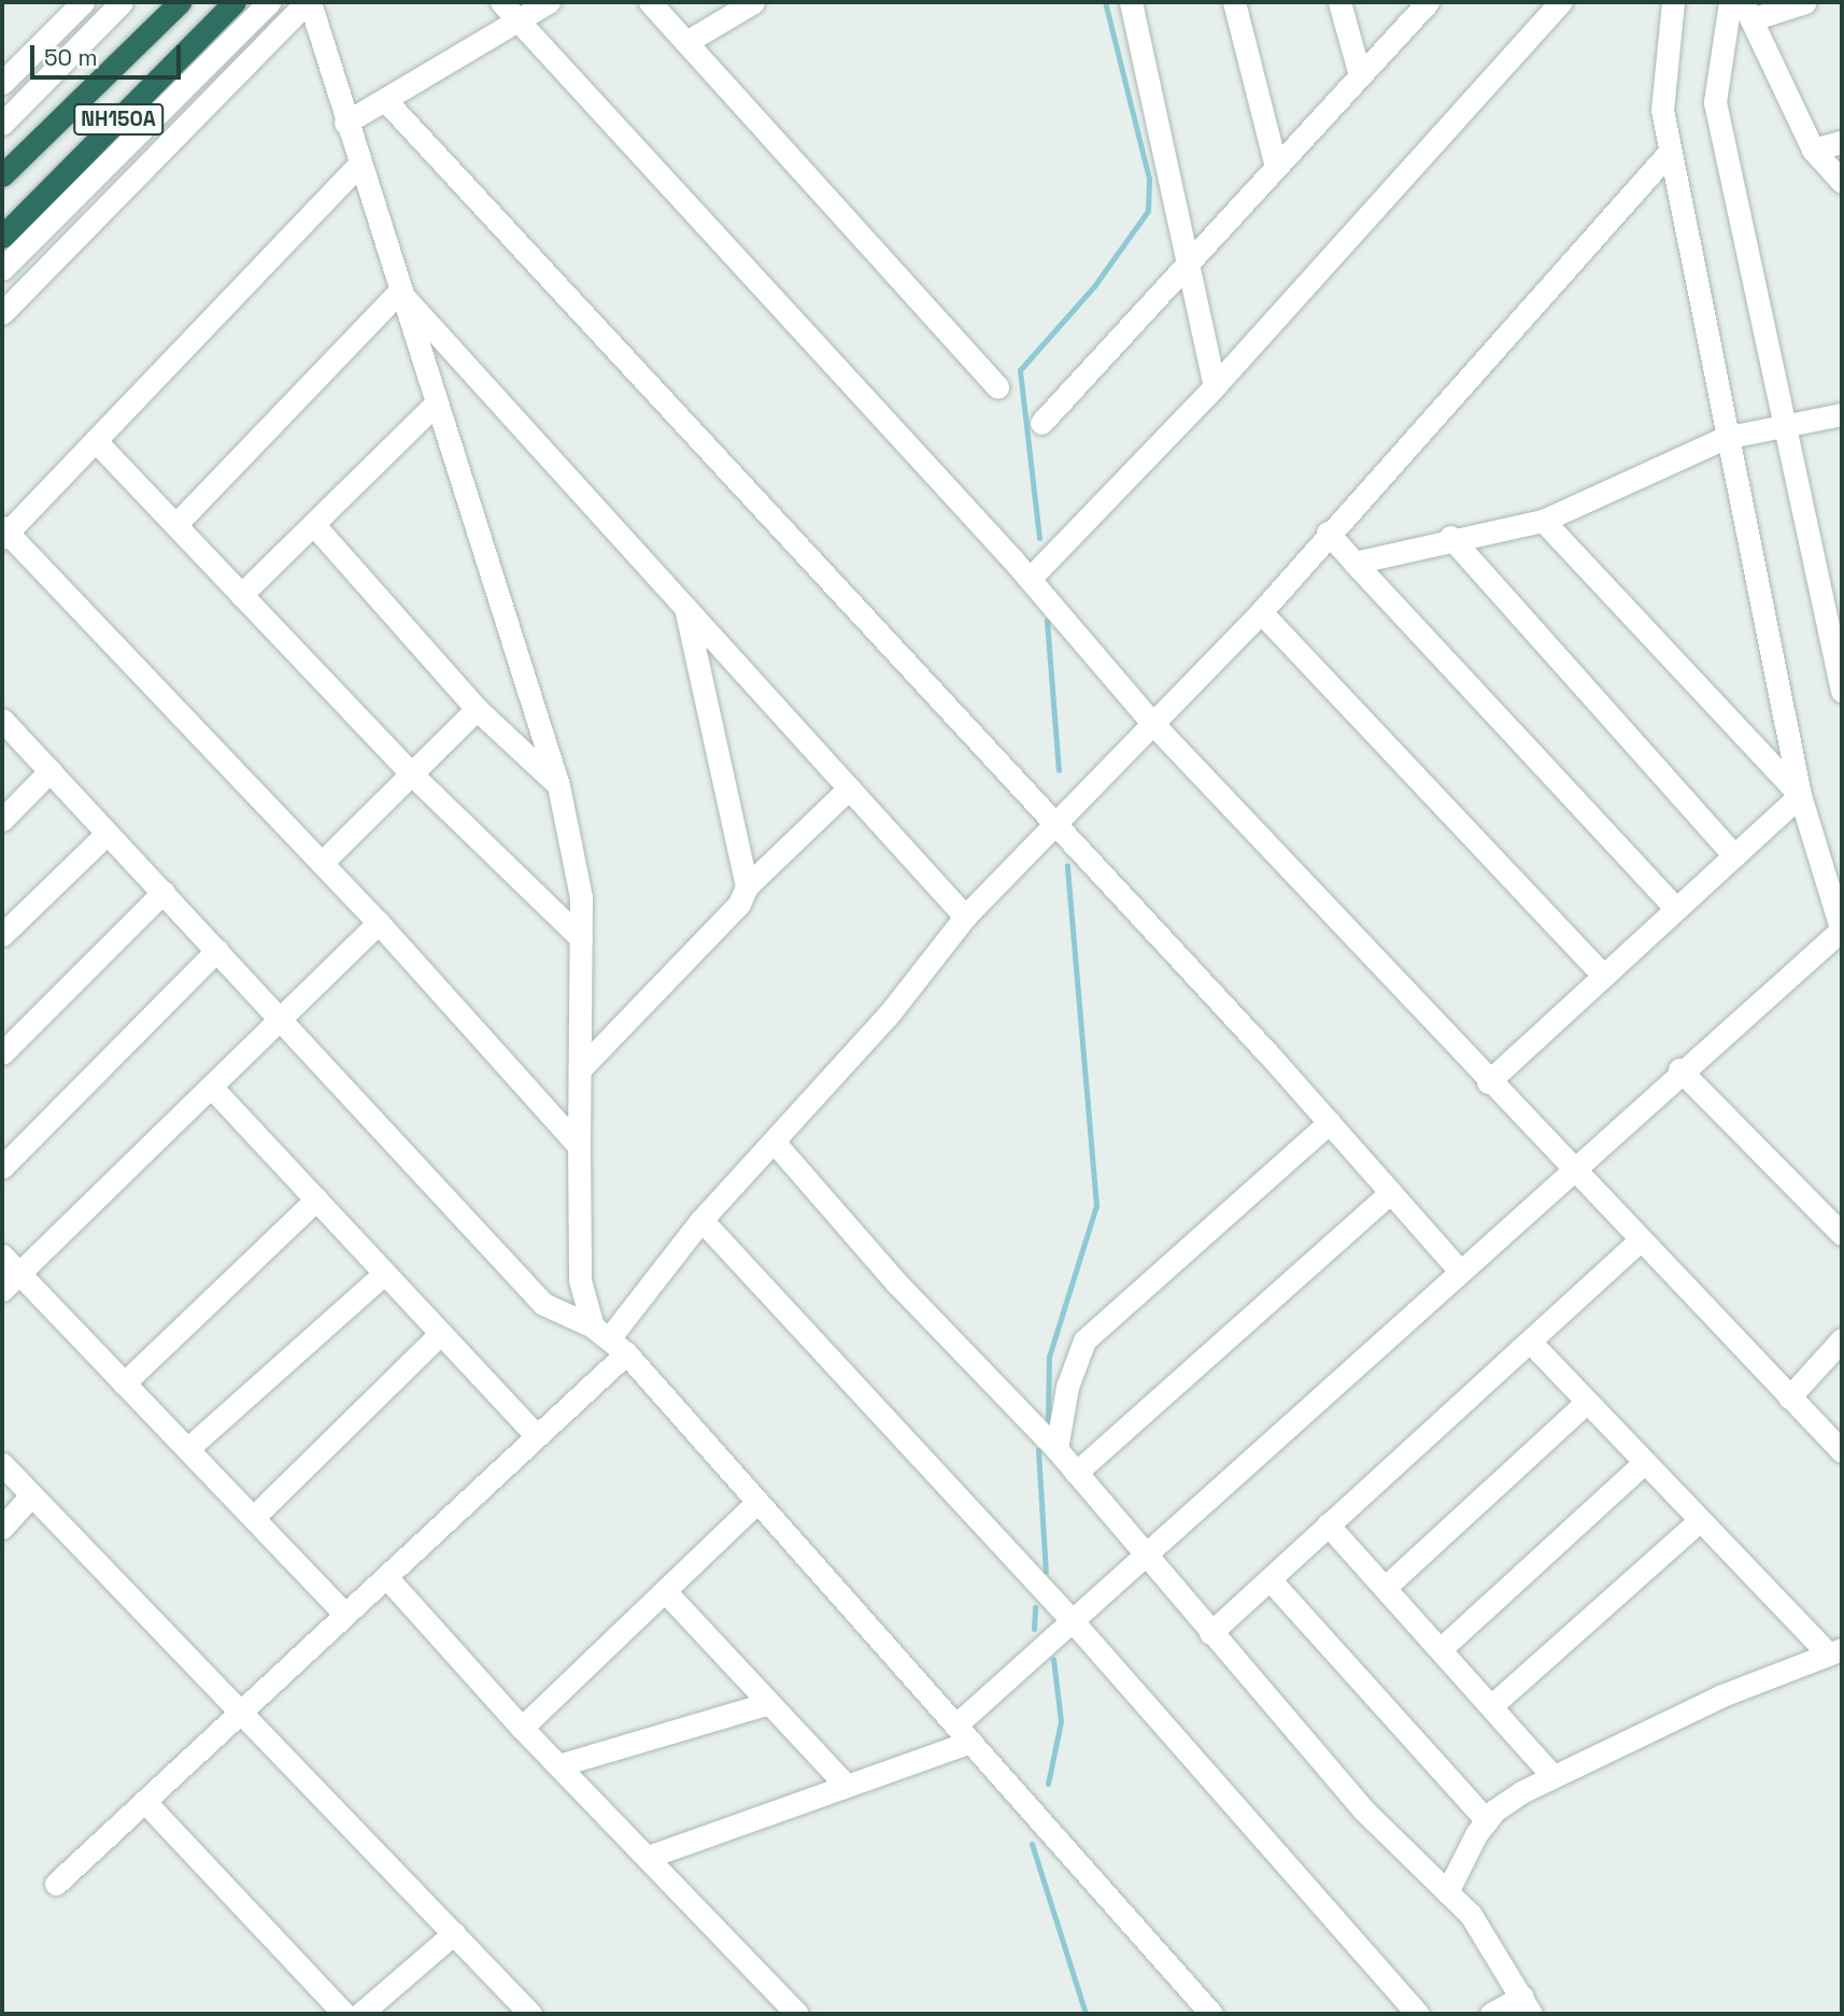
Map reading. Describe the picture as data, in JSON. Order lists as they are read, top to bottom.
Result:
{
  "streets": {
    "highway": ["NH150A"]
  },
  "scale_bar": "50 m"
}
